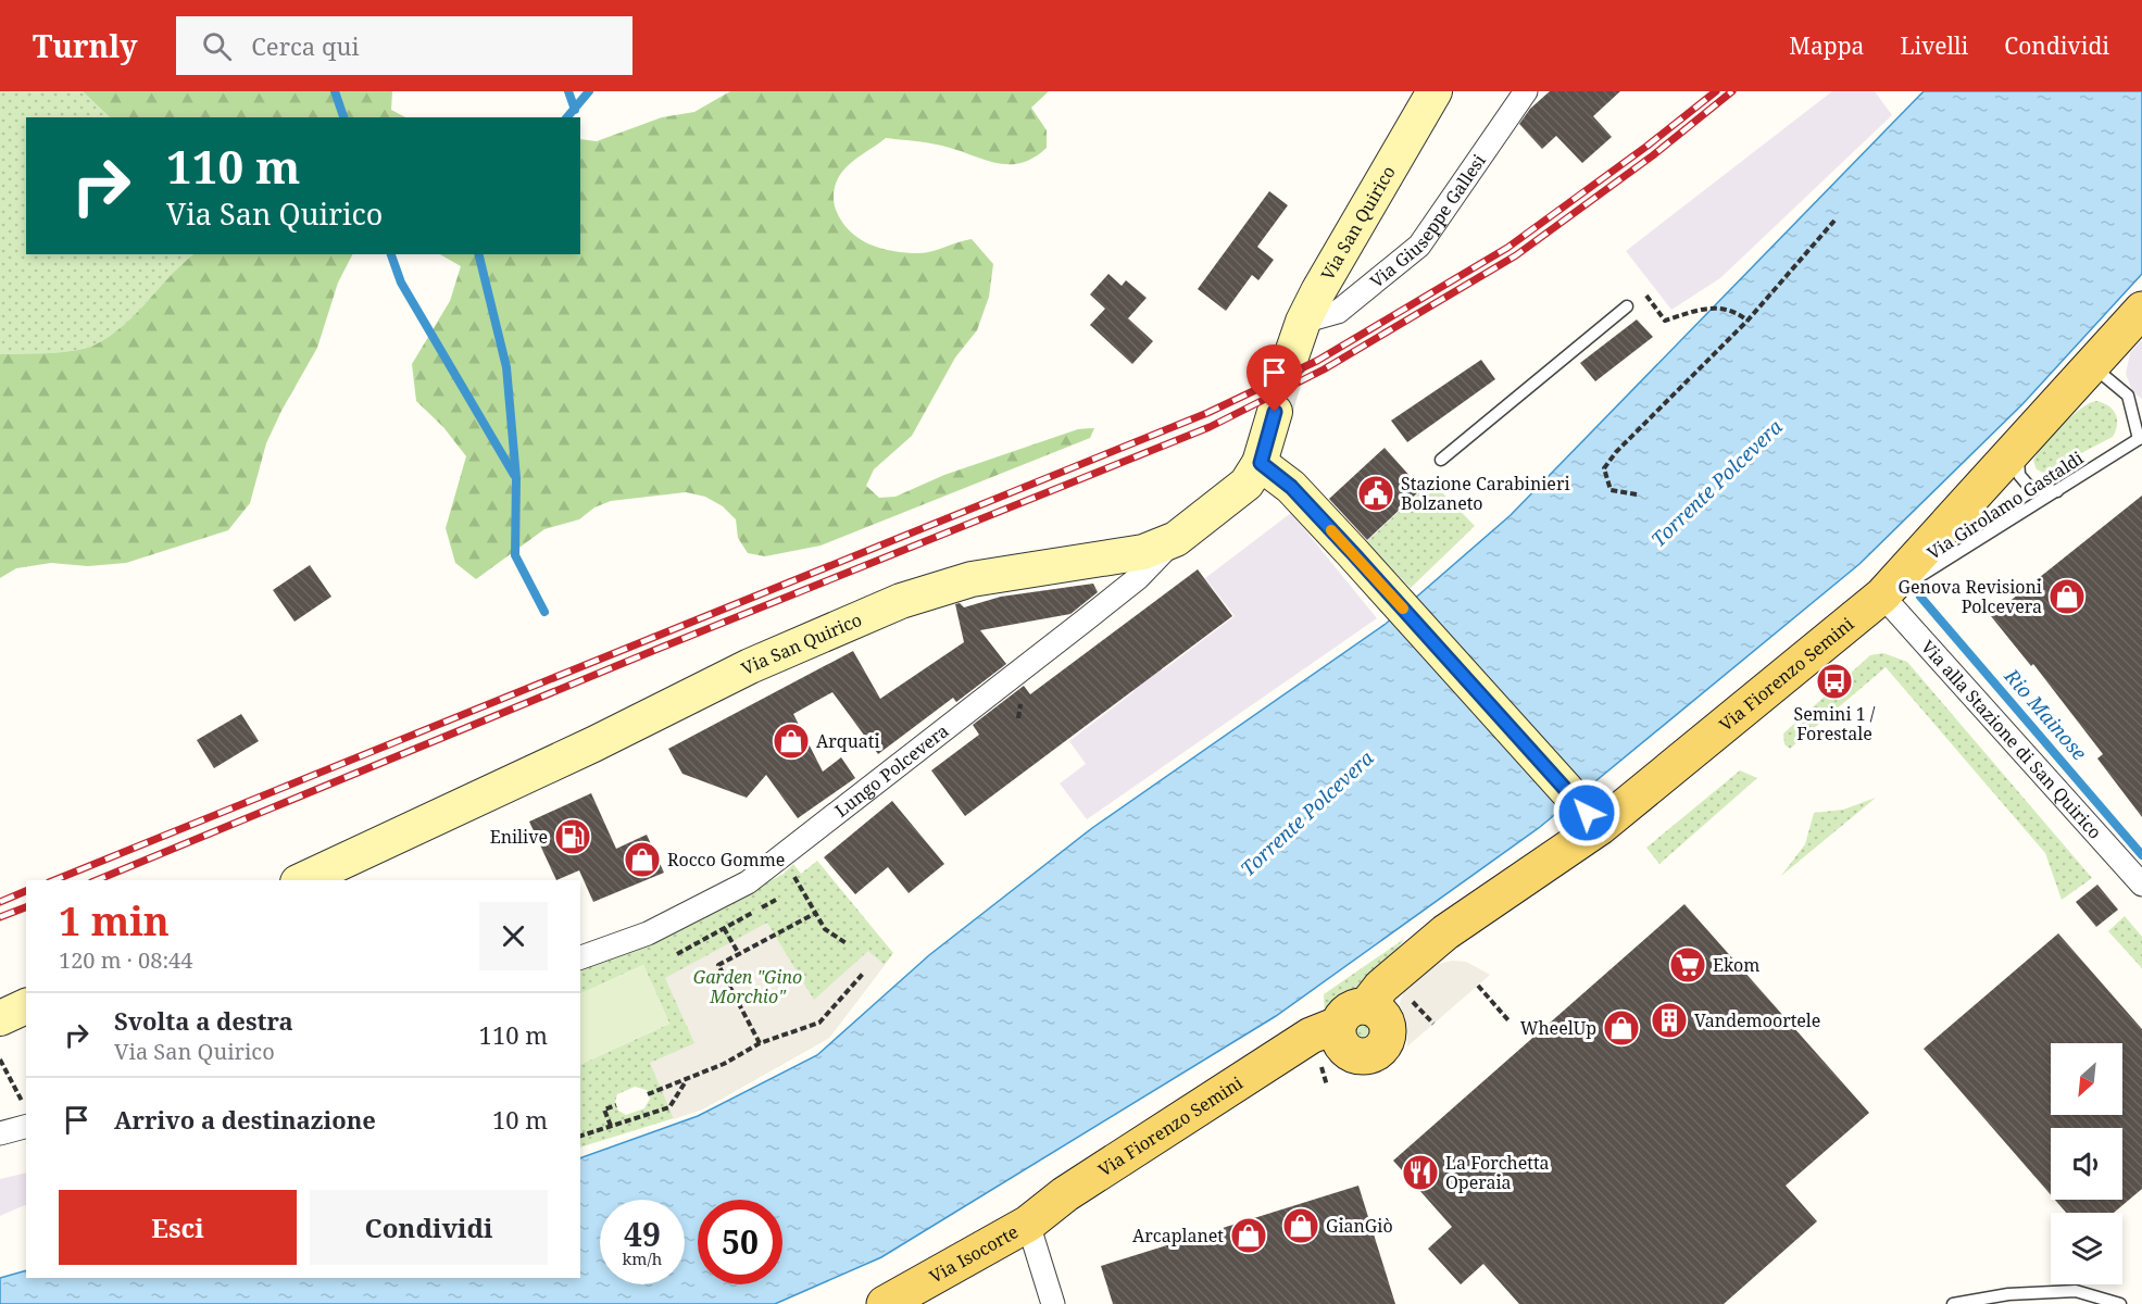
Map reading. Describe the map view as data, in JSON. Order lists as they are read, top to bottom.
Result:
{
  "streets": {
    "main road": ["Via San Quirico", "Via Fiorenzo Semini", "Via Isocorte"],
    "street": ["Via Giuseppe Gallesi", "Via alla Stazione di San Quirico", "Lungo Polcevera"],
    "lane": ["Via Girolamo Gastaldi"]
  },
  "crossings": [
    ["Via Giuseppe Gallesi", "Via San Quirico"],
    ["Via San Quirico", "Lungo Polcevera"],
    ["Via Girolamo Gastaldi", "Via Fiorenzo Semini"],
    ["Via Girolamo Gastaldi", "Via alla Stazione di San Quirico"],
    ["Via Fiorenzo Semini", "Via alla Stazione di San Quirico"],
    ["Via Fiorenzo Semini", "Via Isocorte"]
  ],
  "water": ["Torrente Polcevera", "Rio Mainose"],
  "parks": ["Garden \"Gino Morchio\""],
  "places": {
    "public building": ["Stazione Carabinieri Bolzaneto"],
    "shop": [
      "Genova Revisioni Polcevera",
      "Arquati",
      "Rocco Gomme",
      "WheelUp",
      "GianGiò",
      "Arcaplanet"
    ],
    "bus stop": ["Semini 1 / Forestale"],
    "fuel station": ["Enilive"],
    "supermarket": ["Ekom"],
    "building": ["Vandemoortele"],
    "restaurant": ["La Forchetta Operaia"]
  },
  "north": "bottom left",
  "page": {
    "header": "Turnly",
    "search": "Cerca qui",
    "nav": ["Mappa", "Livelli", "Condividi"],
    "turn": ["110 m", "Via San Quirico"],
    "heading": ["1 min", "120 m · 08:44"],
    "list": [
      {
        "name": "Svolta a destra",
        "note": "Via San Quirico",
        "value": "110 m"
      },
      {
        "name": "Arrivo a destinazione",
        "value": "10 m"
      }
    ],
    "buttons": ["Esci", "Condividi"],
    "speed": "49 km/h",
    "limit": "50"
  }
}
